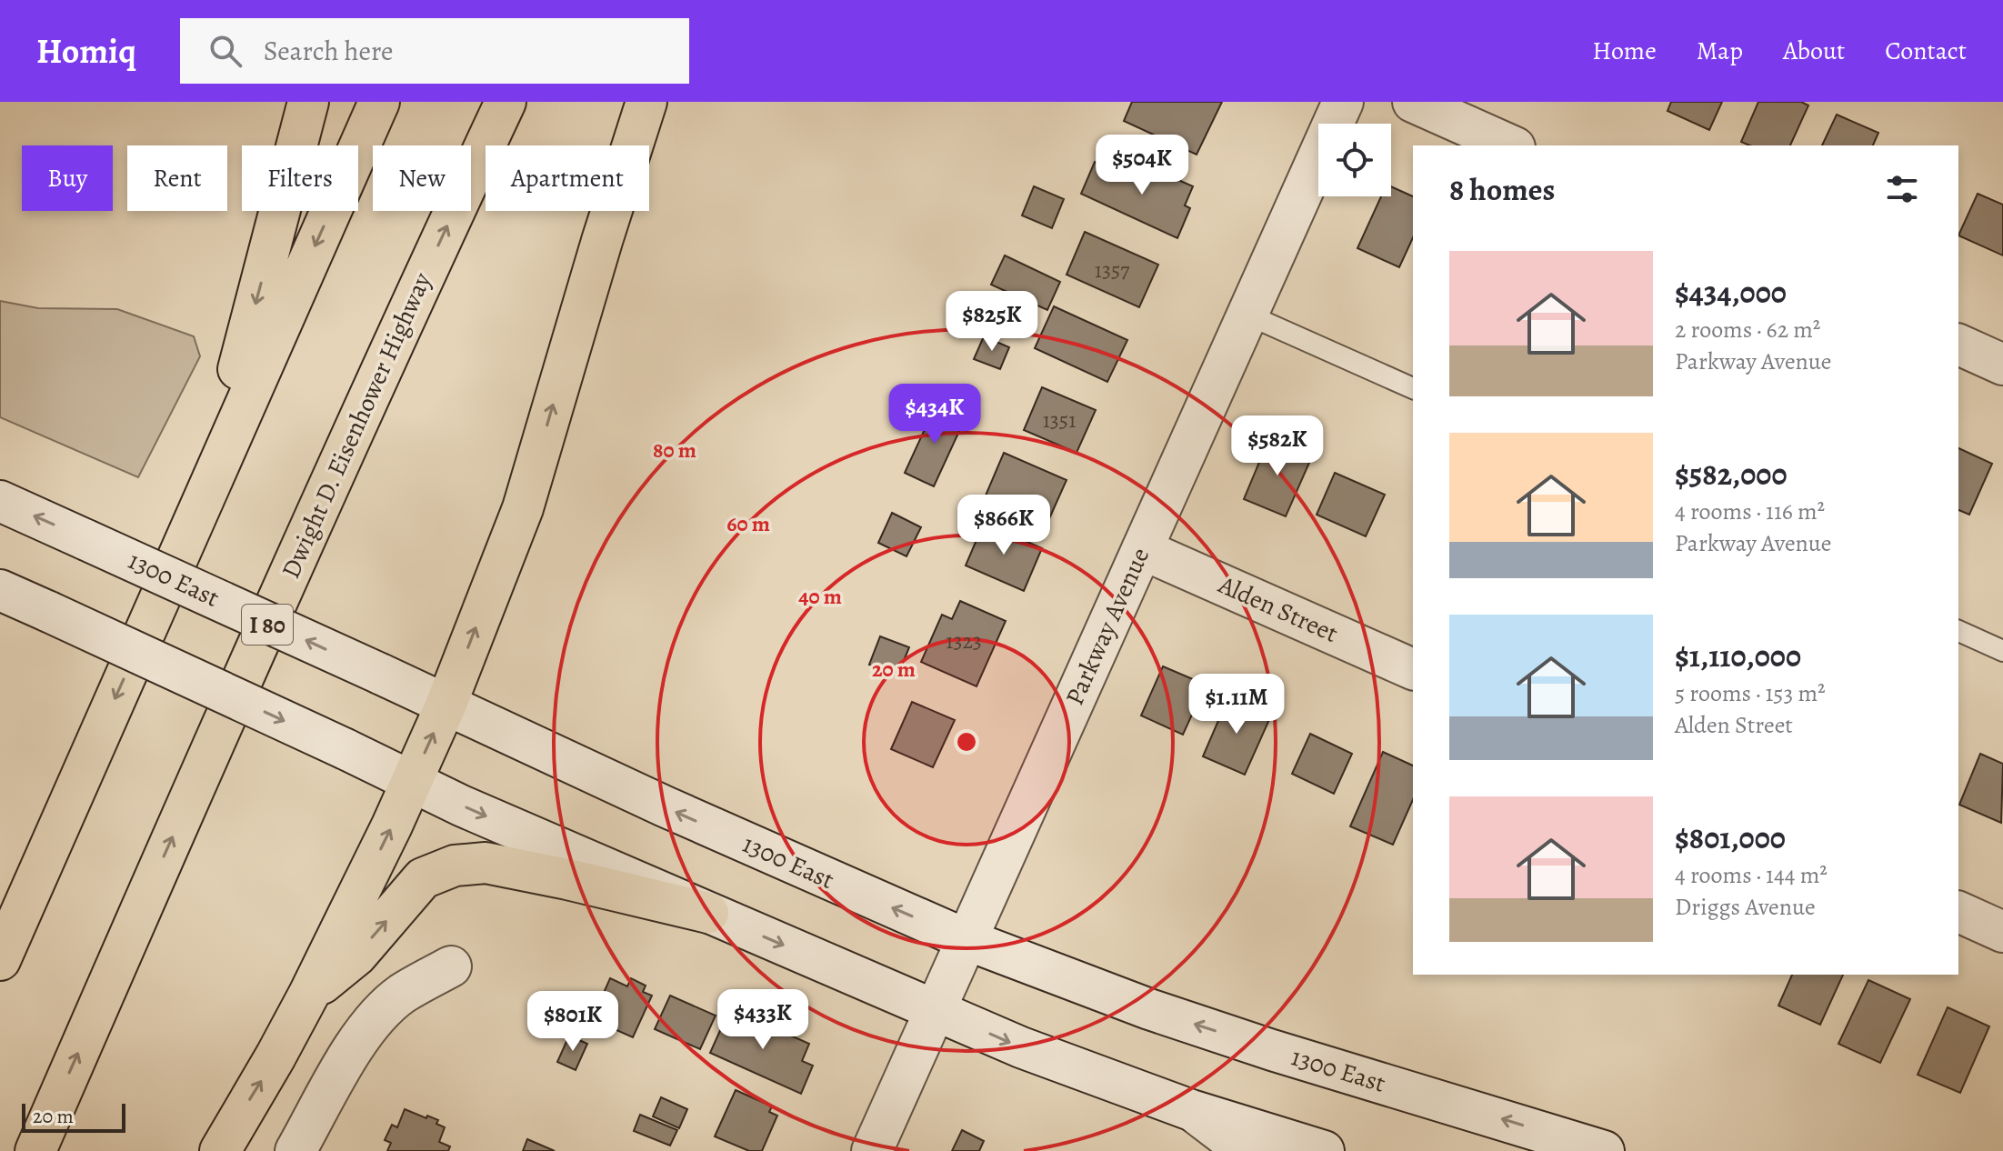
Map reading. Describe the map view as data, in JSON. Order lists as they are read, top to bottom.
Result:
{
  "streets": {
    "highway": ["Dwight D. Eisenhower Highway", "I 80"],
    "main road": ["1300 East", "Alden Street", "Parkway Avenue"]
  },
  "crossings": [
    ["1300 East", "Parkway Avenue"],
    ["Alden Street", "Parkway Avenue"]
  ],
  "house_numbers": ["1357", "1351", "1323"],
  "scale_bar": "20 m",
  "page": {
    "header": "Homiq",
    "search": "Search here",
    "nav": [
      "Home",
      "Map",
      "About",
      "Contact"
    ],
    "price": [
      "$504K",
      "$825K",
      "$434K",
      "$582K",
      "$866K",
      "$1.11M",
      "$433K",
      "$801K"
    ],
    "chip": [
      "Buy",
      "Rent",
      "Filters",
      "New",
      "Apartment"
    ],
    "heading": "8 homes",
    "list": [
      {
        "name": "$434,000",
        "note": "2 rooms · 62 m² · Parkway Avenue"
      },
      {
        "name": "$582,000",
        "note": "4 rooms · 116 m² · Parkway Avenue"
      },
      {
        "name": "$1,110,000",
        "note": "5 rooms · 153 m² · Alden Street"
      },
      {
        "name": "$801,000",
        "note": "4 rooms · 144 m² · Driggs Avenue"
      }
    ],
    "scale": "20 m"
  },
  "rings": [
    "80 m",
    "60 m",
    "40 m",
    "20 m"
  ]
}
